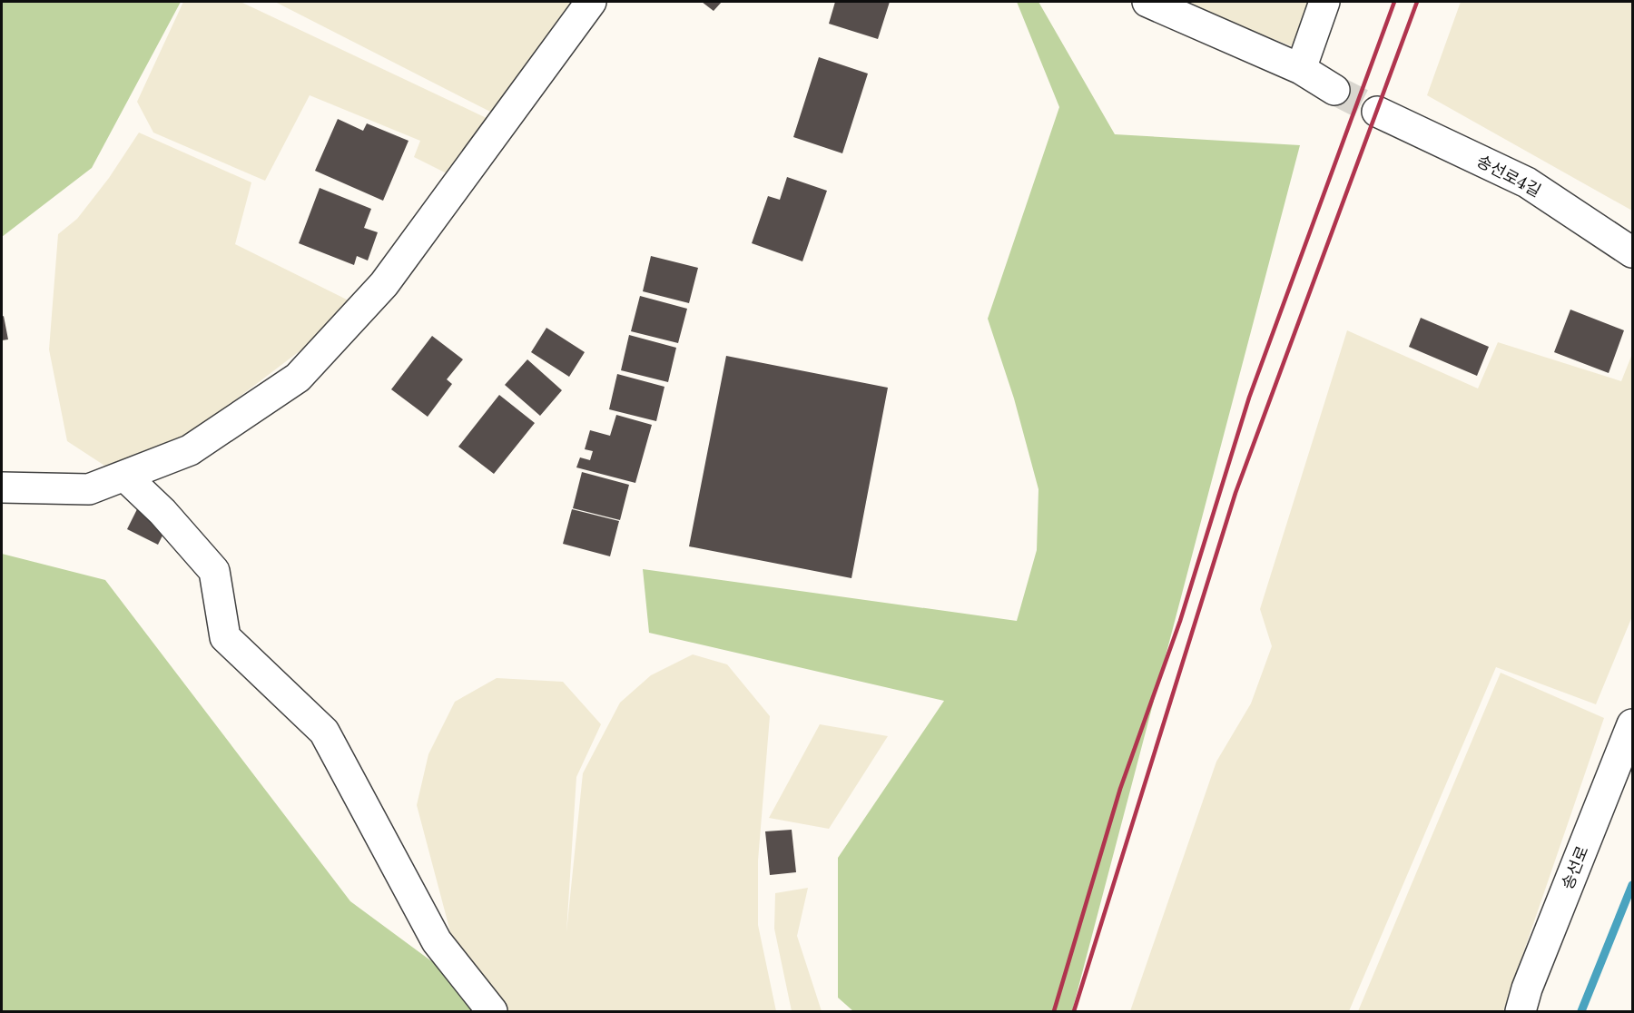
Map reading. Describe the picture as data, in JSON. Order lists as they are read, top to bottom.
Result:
{
  "streets": {
    "street": ["송선로4길", "송선로"]
  }
}
